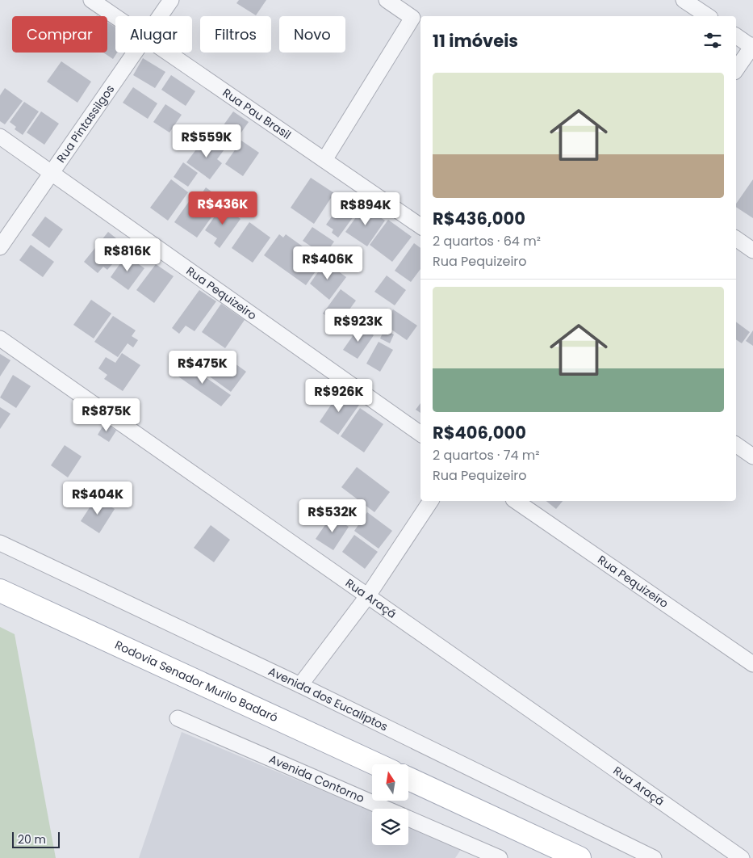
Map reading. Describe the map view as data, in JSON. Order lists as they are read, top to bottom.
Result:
{
  "streets": {
    "main road": ["Rodovia Senador Murilo Badaró"],
    "street": [
      "Rua Pau Brasil",
      "Rua Pintassilgos",
      "Rua Pequizeiro",
      "Rua Araçá",
      "Avenida dos Eucaliptos",
      "Avenida Contorno"
    ]
  },
  "crossings": [
    ["Rua Pintassilgos", "Rua Pequizeiro"]
  ],
  "scale_bar": "20 m",
  "north": "top",
  "page": {
    "chip": [
      "Comprar",
      "Alugar",
      "Filtros",
      "Novo"
    ],
    "heading": "11 imóveis",
    "list": [
      {
        "name": "R$436,000",
        "note": "2 quartos · 64 m² · Rua Pequizeiro"
      },
      {
        "name": "R$406,000",
        "note": "2 quartos · 74 m² · Rua Pequizeiro"
      }
    ],
    "price": [
      "R$559K",
      "R$436K",
      "R$894K",
      "R$816K",
      "R$406K",
      "R$923K",
      "R$475K",
      "R$926K",
      "R$875K",
      "R$404K",
      "R$532K"
    ],
    "scale": "20 m"
  }
}
